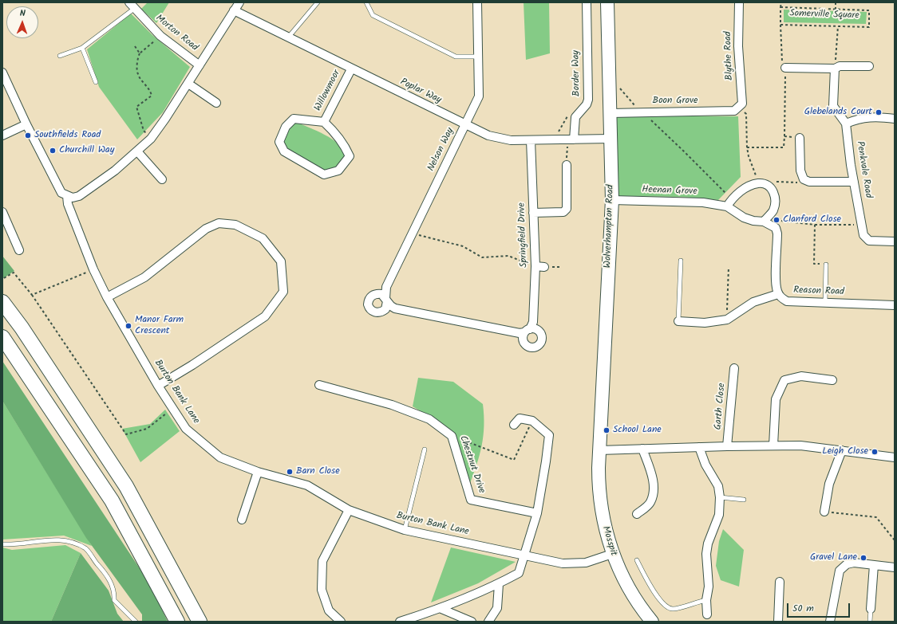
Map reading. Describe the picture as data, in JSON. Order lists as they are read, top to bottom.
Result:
{
  "streets": {
    "highway": ["Wolverhampton Road", "Mosspit"],
    "street": [
      "Morton Road",
      "Blythe Road",
      "Border Way",
      "Willowmoor",
      "Poplar Way",
      "Boon Grove",
      "Nelson Way",
      "Penkvale Road",
      "Heenan Grove",
      "Springfield Drive",
      "Reason Road",
      "Burton Bank Lane",
      "Garth Close",
      "Chestnut Drive"
    ],
    "path": ["Somerville Square"]
  },
  "crossings": [
    ["Blythe Road", "Boon Grove"],
    ["Border Way", "Poplar Way"],
    ["Willowmoor", "Poplar Way"],
    ["Poplar Way", "Nelson Way"],
    ["Poplar Way", "Wolverhampton Road"],
    ["Poplar Way", "Springfield Drive"],
    ["Boon Grove", "Wolverhampton Road"],
    ["Nelson Way", "Springfield Drive"],
    ["Heenan Grove", "Wolverhampton Road"],
    ["Wolverhampton Road", "Mosspit"],
    ["Burton Bank Lane", "Mosspit"]
  ],
  "places": [
    "Glebelands Court",
    "Southfields Road",
    "Churchill Way",
    "Clanford Close",
    "Manor Farm Crescent",
    "School Lane",
    "Leigh Close",
    "Barn Close",
    "Gravel Lane"
  ],
  "scale_bar": "50 m",
  "north": "top"
}
